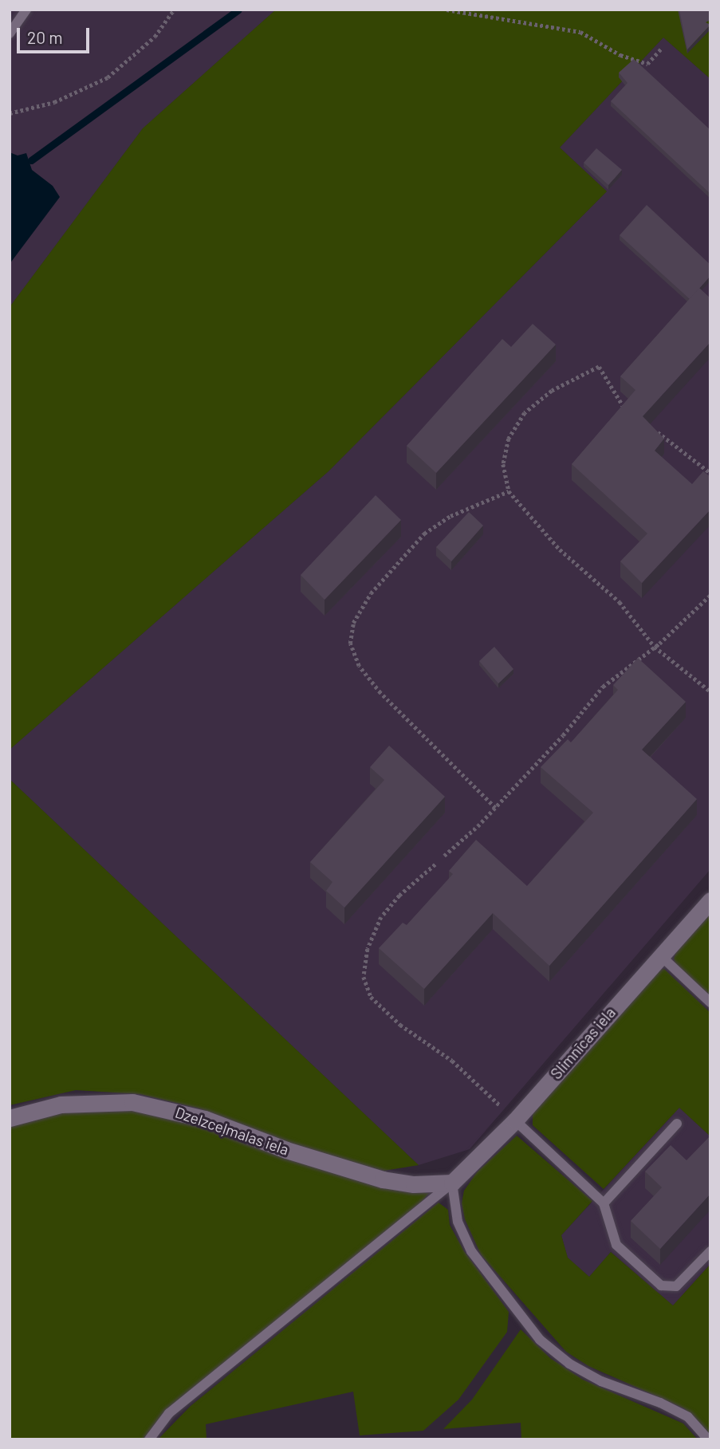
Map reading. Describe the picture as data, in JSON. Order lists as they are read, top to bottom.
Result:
{
  "streets": {
    "street": ["Slimnīcas iela", "Dzelzceļmalas iela"]
  },
  "crossings": [
    ["Slimnīcas iela", "Dzelzceļmalas iela"]
  ],
  "scale_bar": "20 m"
}
